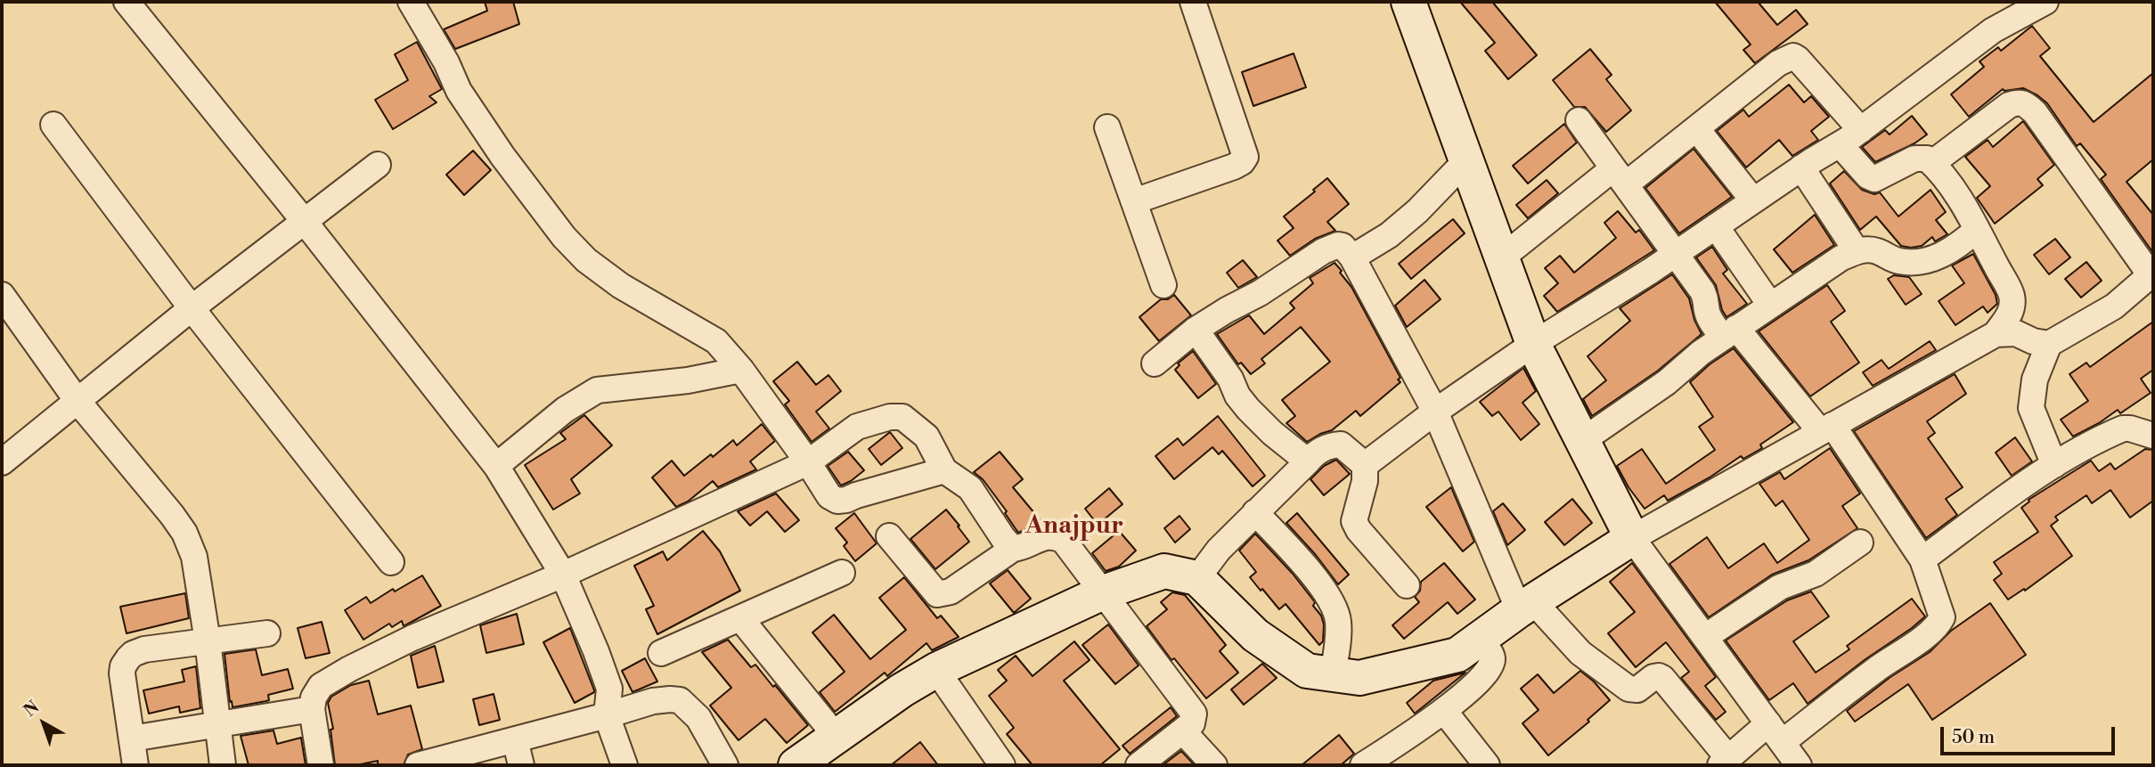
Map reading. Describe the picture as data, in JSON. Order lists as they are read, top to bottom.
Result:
{
  "districts": ["Anajpur"],
  "scale_bar": "50 m",
  "north": "top left"
}
